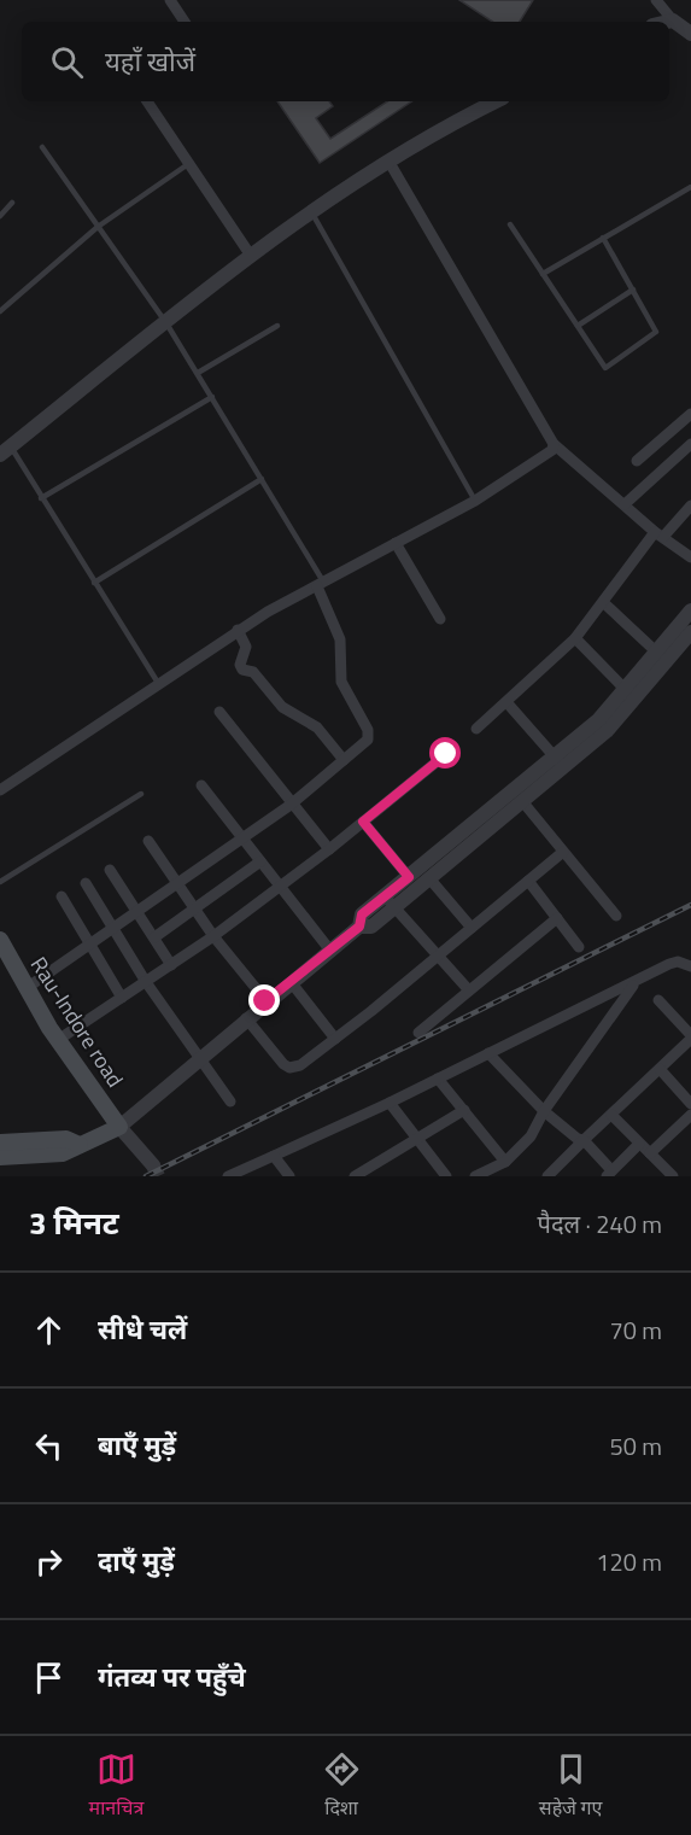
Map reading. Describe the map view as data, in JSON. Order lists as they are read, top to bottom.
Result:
{
  "streets": {
    "main road": ["Rau-Indore road"]
  },
  "page": {
    "search": "यहाँ खोजें",
    "heading": ["3 मिनट", "पैदल · 240 m"],
    "list": [
      ["सीधे चलें", "70 m"],
      ["बाएँ मुड़ें", "50 m"],
      ["दाएँ मुड़ें", "120 m"],
      "गंतव्य पर पहुँचे"
    ],
    "nav": ["मानचित्र", "दिशा", "सहेजे गए"]
  }
}
